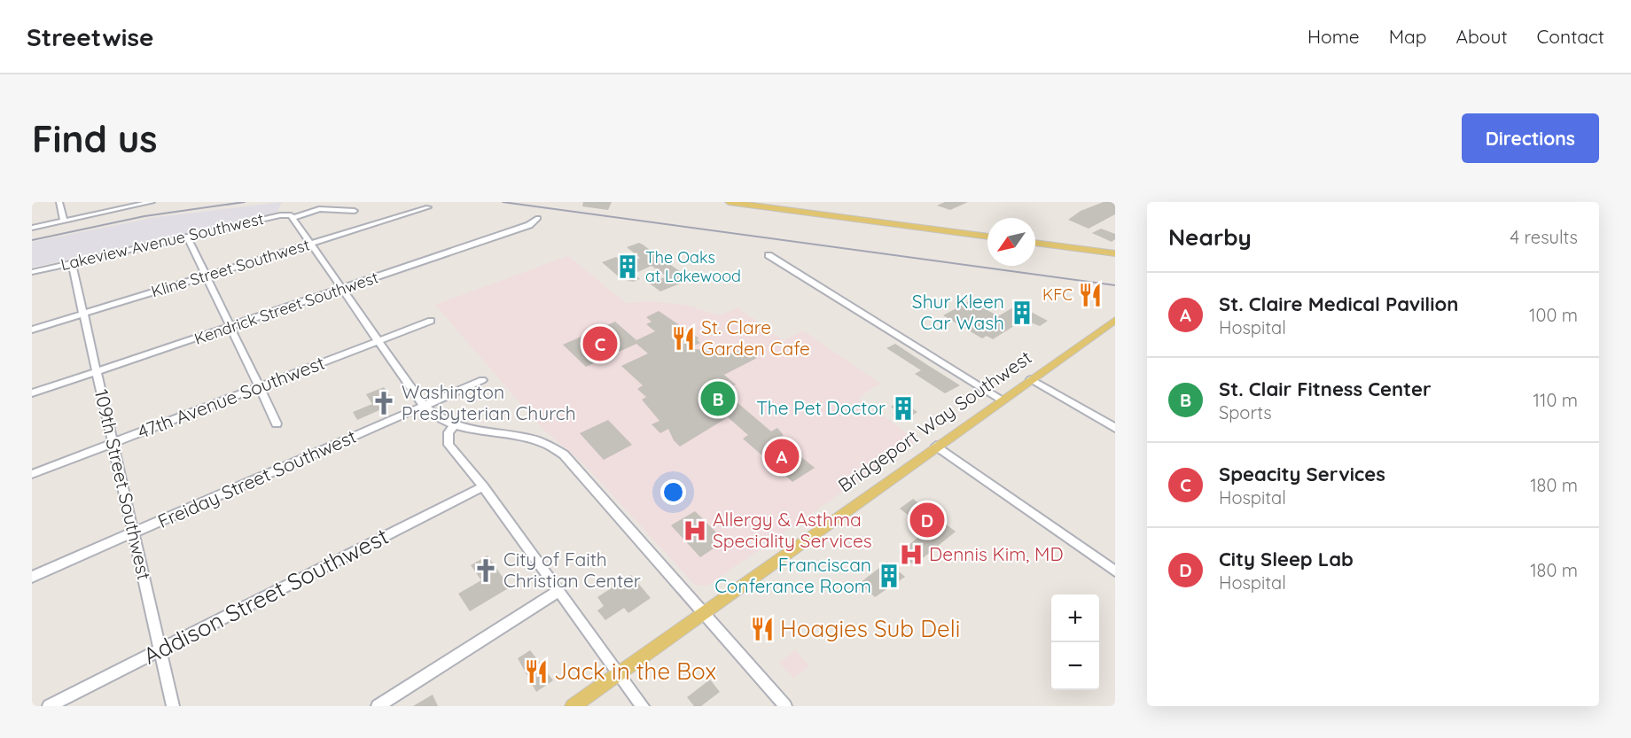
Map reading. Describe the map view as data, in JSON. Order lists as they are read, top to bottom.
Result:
{
  "streets": {
    "main road": ["Bridgeport Way Southwest"],
    "street": [
      "Lakeview Avenue Southwest",
      "Kline Street Southwest",
      "Kendrick Street Southwest",
      "47th Avenue Southwest",
      "Freiday Street Southwest",
      "109th Street Southwest",
      "Addison Street Southwest"
    ]
  },
  "crossings": [
    ["Lakeview Avenue Southwest", "109th Street Southwest"],
    ["Kline Street Southwest", "109th Street Southwest"],
    ["Kendrick Street Southwest", "109th Street Southwest"],
    ["47th Avenue Southwest", "109th Street Southwest"],
    ["Freiday Street Southwest", "109th Street Southwest"],
    ["109th Street Southwest", "Addison Street Southwest"]
  ],
  "places": {
    "building": [
      "The Oaks at Lakewood",
      "Shur Kleen Car Wash",
      "The Pet Doctor",
      "Franciscan Conferance Room"
    ],
    "restaurant": [
      "KFC",
      "St. Clare Garden Cafe",
      "Hoagies Sub Deli",
      "Jack in the Box"
    ],
    "church": ["Washington Presbyterian Church", "City of Faith Christian Center"],
    "hospital": ["Allergy & Asthma Speciality Services", "Dennis Kim, MD"]
  },
  "north": "bottom left",
  "page": {
    "header": "Streetwise",
    "nav": [
      "Home",
      "Map",
      "About",
      "Contact"
    ],
    "buttons": "Directions",
    "title": "Find us",
    "heading": ["Nearby", "4 results"],
    "list": [
      {
        "mark": "A",
        "name": "St. Claire Medical Pavilion",
        "note": "Hospital",
        "value": "100 m"
      },
      {
        "mark": "B",
        "name": "St. Clair Fitness Center",
        "note": "Sports",
        "value": "110 m"
      },
      {
        "mark": "C",
        "name": "Speacity Services",
        "note": "Hospital",
        "value": "180 m"
      },
      {
        "mark": "D",
        "name": "City Sleep Lab",
        "note": "Hospital",
        "value": "180 m"
      }
    ],
    "pins": [
      "C",
      "B",
      "A",
      "D"
    ],
    "map_buttons": ["+", "−"]
  }
}
